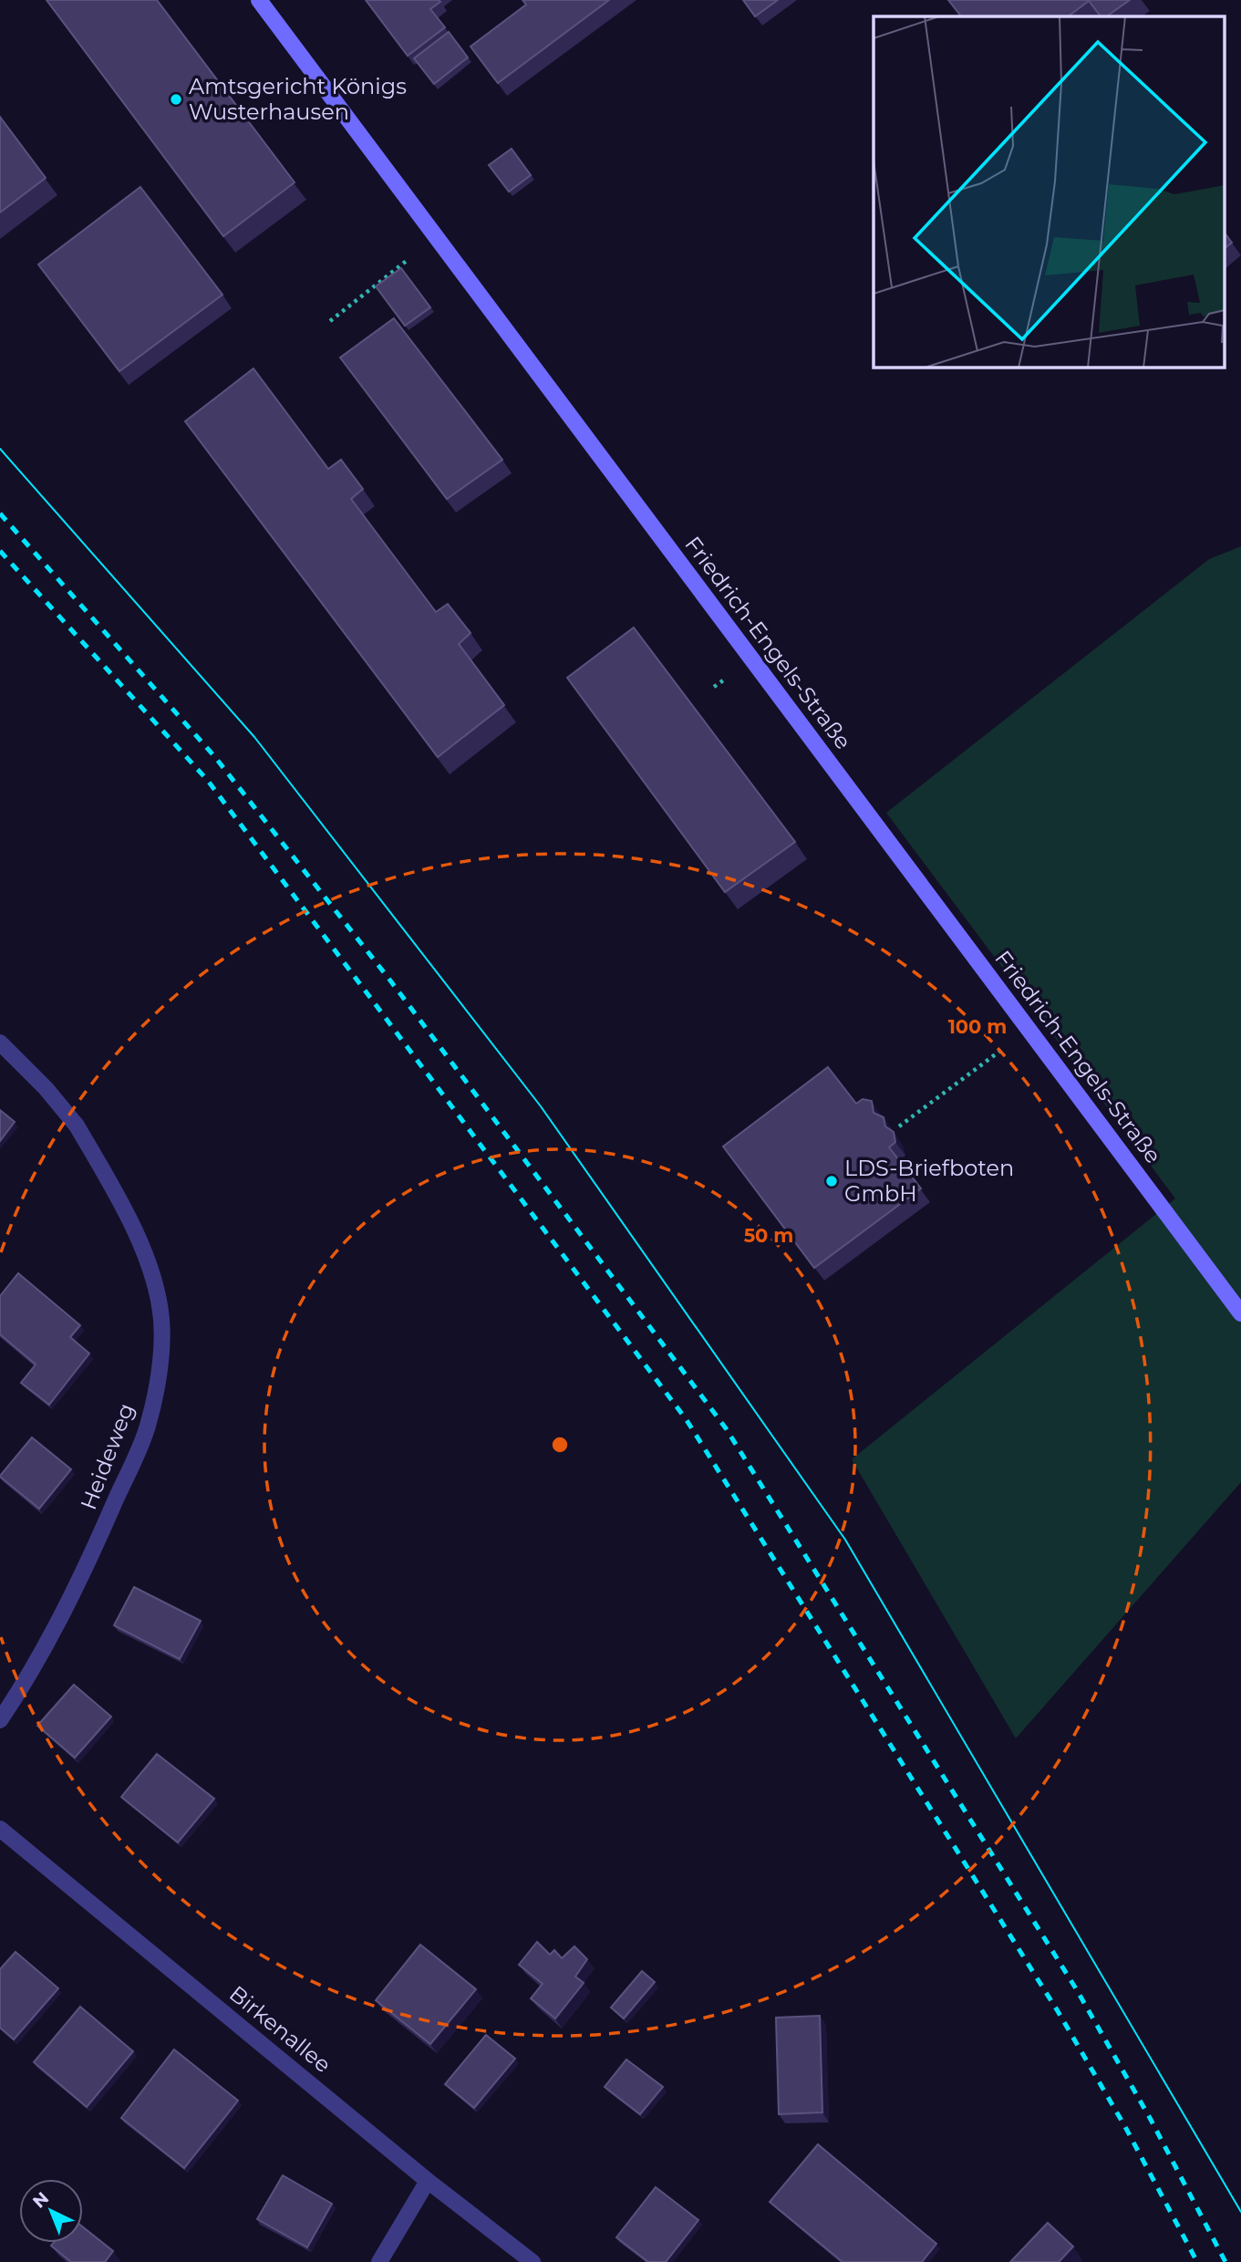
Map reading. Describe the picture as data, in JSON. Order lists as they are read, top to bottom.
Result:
{
  "streets": {
    "main road": ["Friedrich-Engels-Straße"],
    "street": ["Heideweg", "Birkenallee"]
  },
  "places": ["Amtsgericht Königs Wusterhausen", "LDS-Briefboten GmbH"],
  "north": "top left",
  "rings": ["100 m", "50 m"]
}
